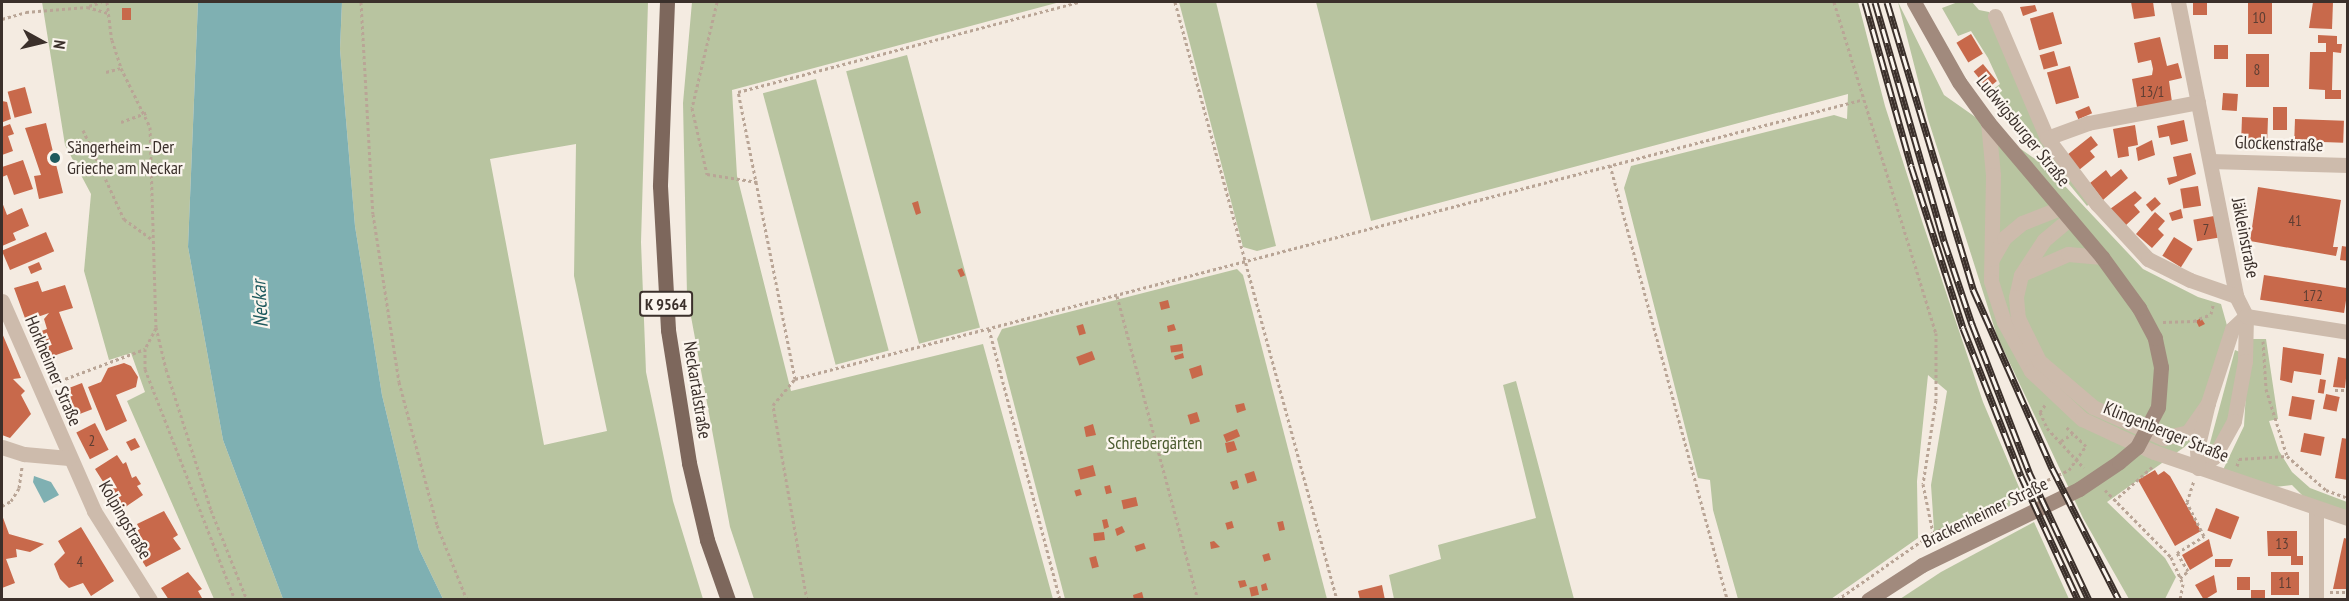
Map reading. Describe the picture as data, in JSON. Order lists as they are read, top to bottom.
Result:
{
  "streets": {
    "main road": [
      "Ludwigsburger Straße",
      "K 9564",
      "Neckartalstraße",
      "Brackenheimer Straße"
    ],
    "street": [
      "Glockenstraße",
      "Jäkleinstraße",
      "Horkheimer Straße",
      "Klingenberger Straße",
      "Kolpingstraße"
    ]
  },
  "crossings": [
    ["Ludwigsburger Straße", "Jäkleinstraße"],
    ["Ludwigsburger Straße", "Klingenberger Straße"],
    ["Ludwigsburger Straße", "Brackenheimer Straße"],
    ["Glockenstraße", "Jäkleinstraße"],
    ["Jäkleinstraße", "Klingenberger Straße"],
    ["Horkheimer Straße", "Kolpingstraße"]
  ],
  "water": ["Neckar"],
  "parks": ["Schrebergärten"],
  "places": ["Sängerheim - Der Grieche am Neckar"],
  "house_numbers": [
    "10",
    "8",
    "13/1",
    "41",
    "7",
    "172",
    "2",
    "13",
    "4",
    "11"
  ],
  "north": "right"
}
